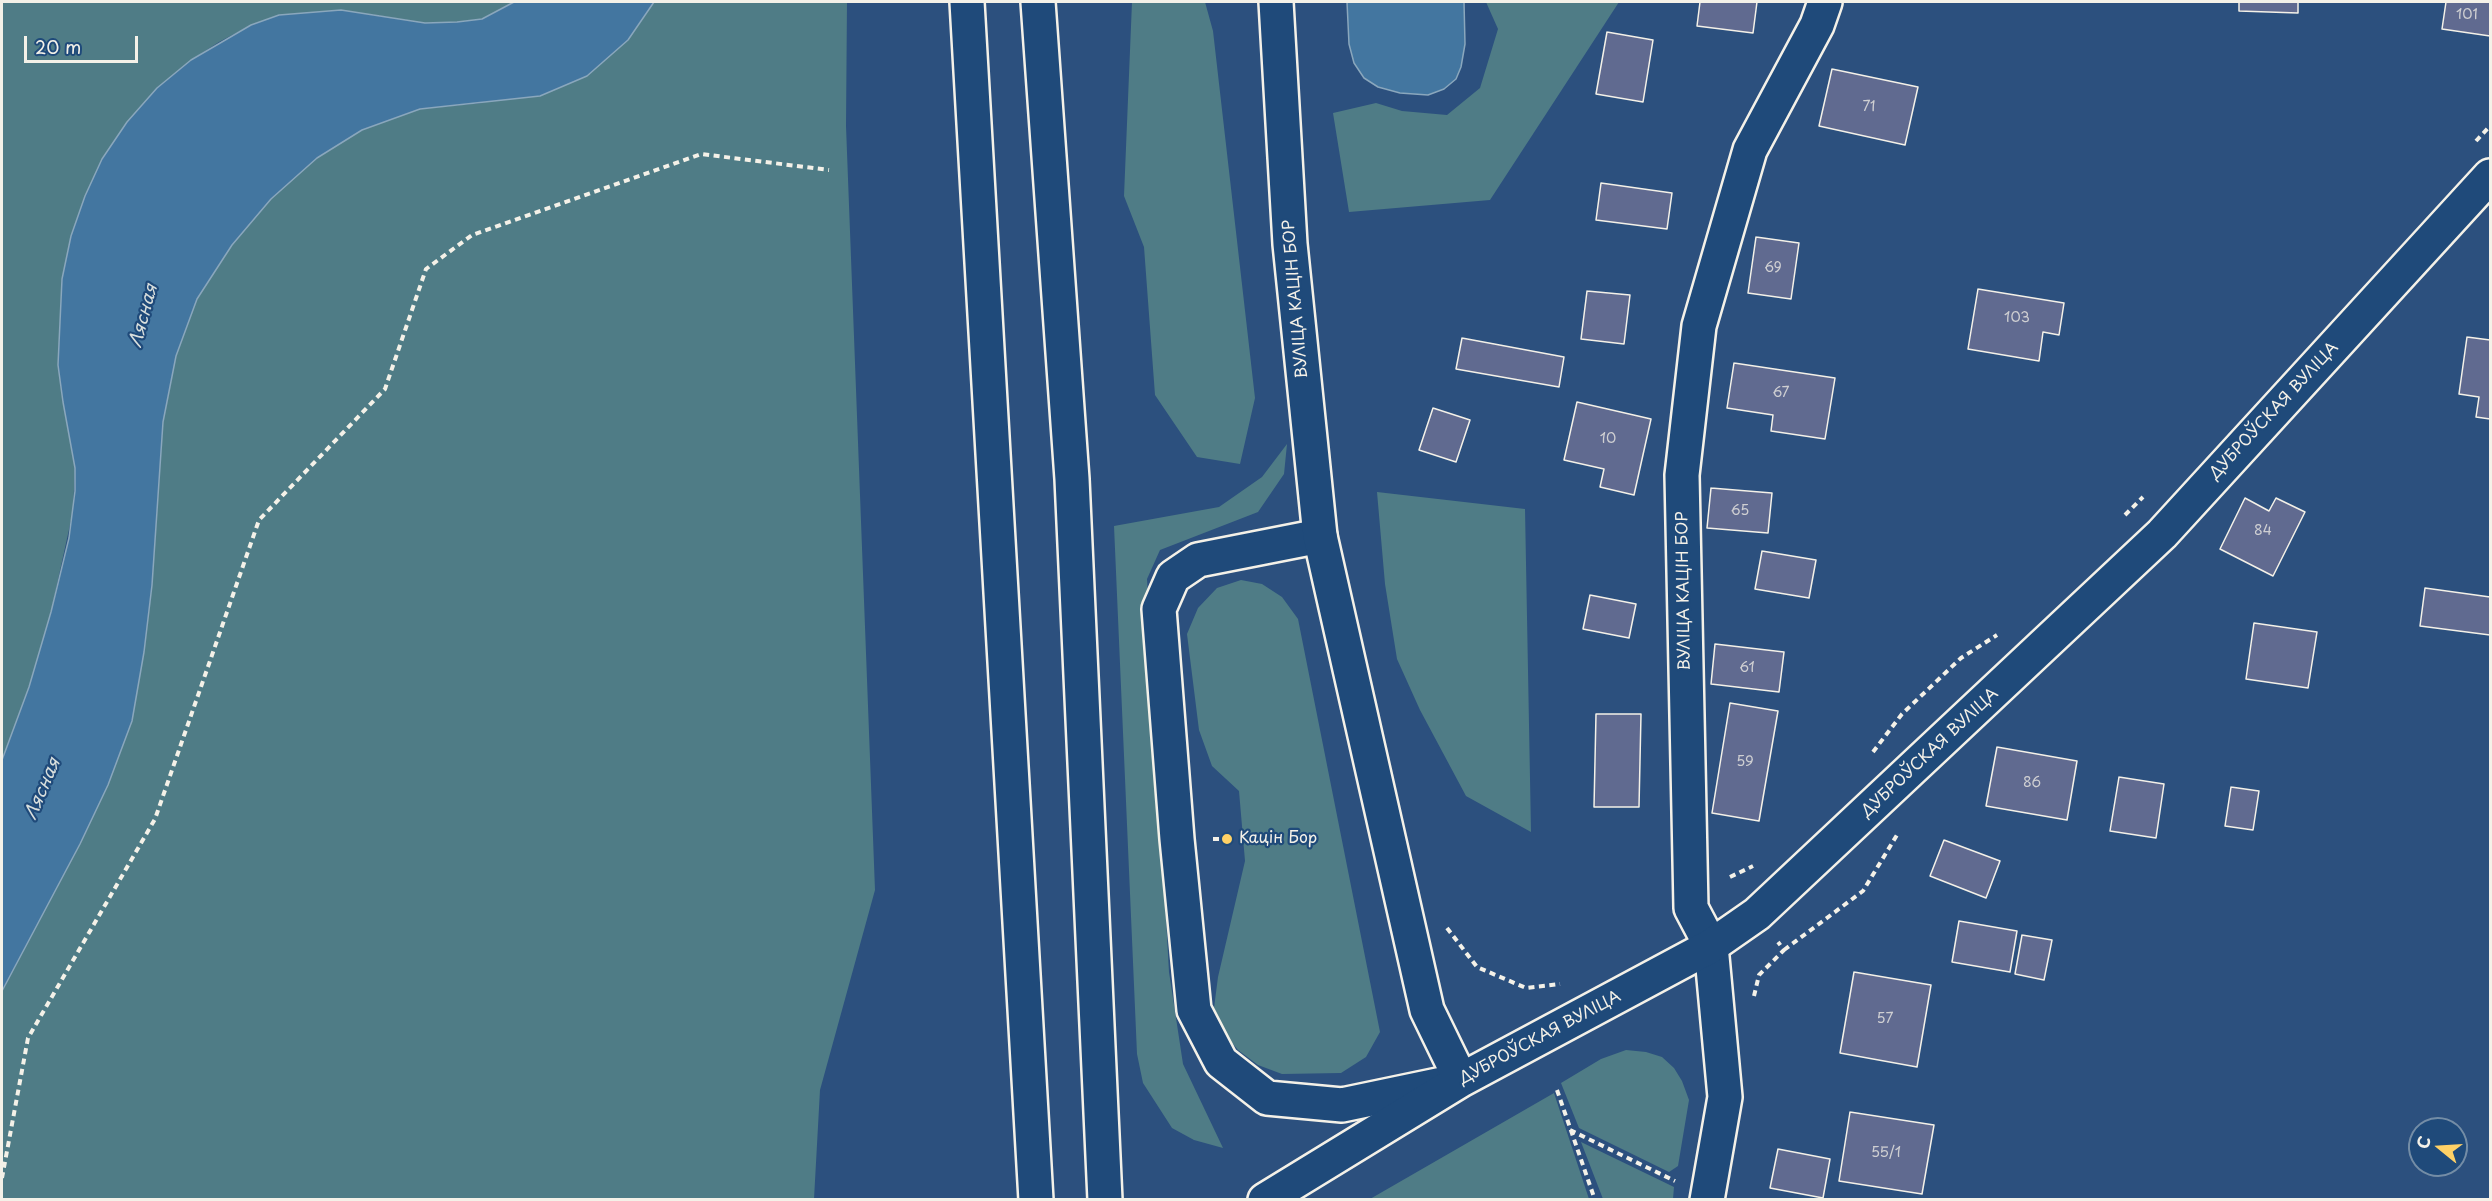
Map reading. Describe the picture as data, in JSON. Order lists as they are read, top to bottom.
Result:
{
  "streets": {
    "main road": ["ВУЛІЦА КАЦІН БОР", "ДУБРОЎСКАЯ ВУЛІЦА"]
  },
  "crossings": [
    ["ВУЛІЦА КАЦІН БОР", "ДУБРОЎСКАЯ ВУЛІЦА"]
  ],
  "water": ["Лясная"],
  "places": ["Кацін Бор"],
  "house_numbers": [
    "101",
    "71",
    "69",
    "103",
    "67",
    "10",
    "65",
    "84",
    "61",
    "59",
    "86",
    "57",
    "55/1"
  ],
  "scale_bar": "20 m",
  "north": "left"
}
